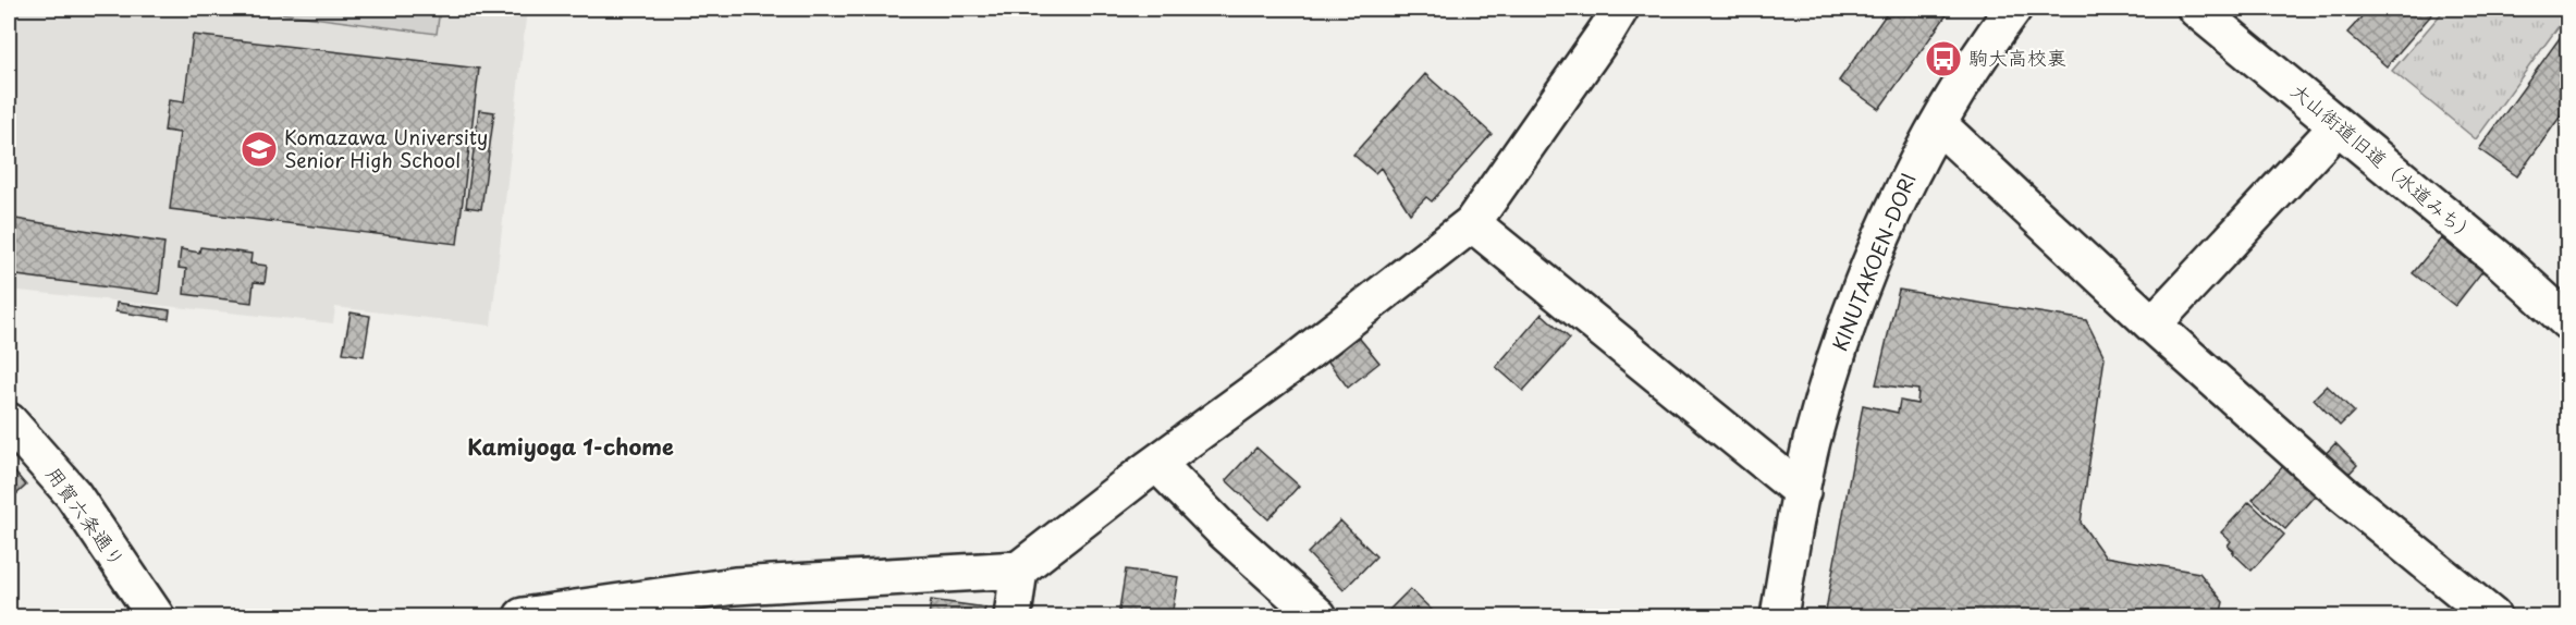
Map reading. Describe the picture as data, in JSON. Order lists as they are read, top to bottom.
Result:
{
  "streets": {
    "street": ["大山街道旧道（水道みち）", "KINUTAKOEN-DORI", "用賀六条通り"]
  },
  "districts": ["Kamiyoga 1-chome"],
  "places": {
    "bus stop": ["駒大高校裏"],
    "school or university": ["Komazawa University Senior High School"]
  }
}
